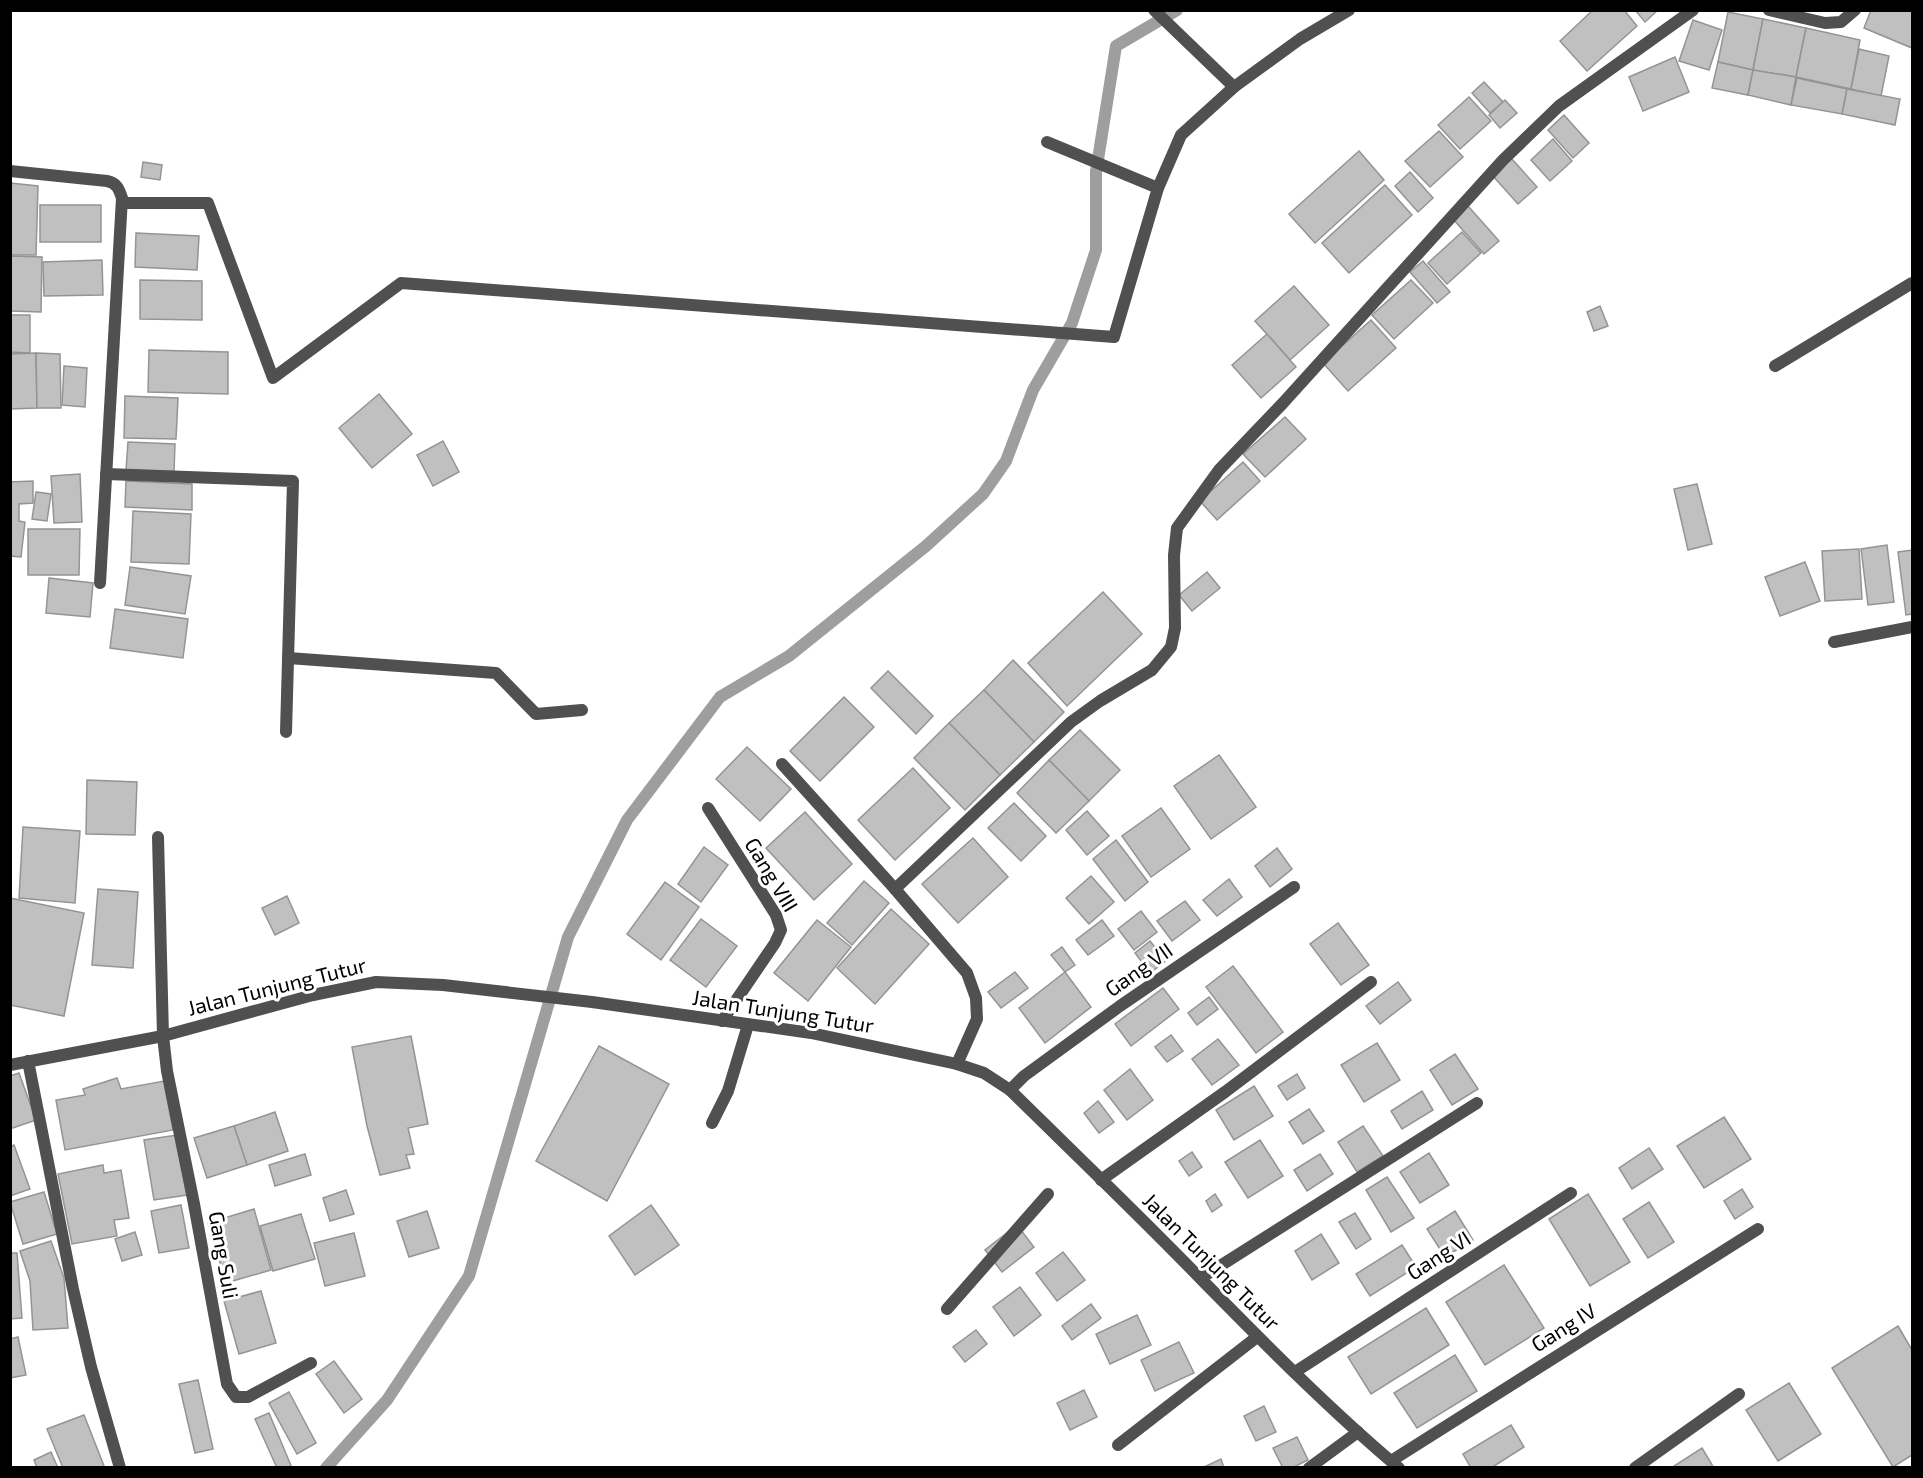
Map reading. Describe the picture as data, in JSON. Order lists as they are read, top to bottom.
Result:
{
  "streets": {
    "street": [
      "Gang VIII",
      "Gang VII",
      "Jalan Tunjung Tutur",
      "Gang Suli",
      "Gang VI",
      "Gang IV"
    ]
  },
  "crossings": [
    ["Gang VIII", "Jalan Tunjung Tutur"],
    ["Gang VII", "Jalan Tunjung Tutur"],
    ["Jalan Tunjung Tutur", "Gang Suli"],
    ["Jalan Tunjung Tutur", "Gang VI"],
    ["Jalan Tunjung Tutur", "Gang IV"]
  ]
}
